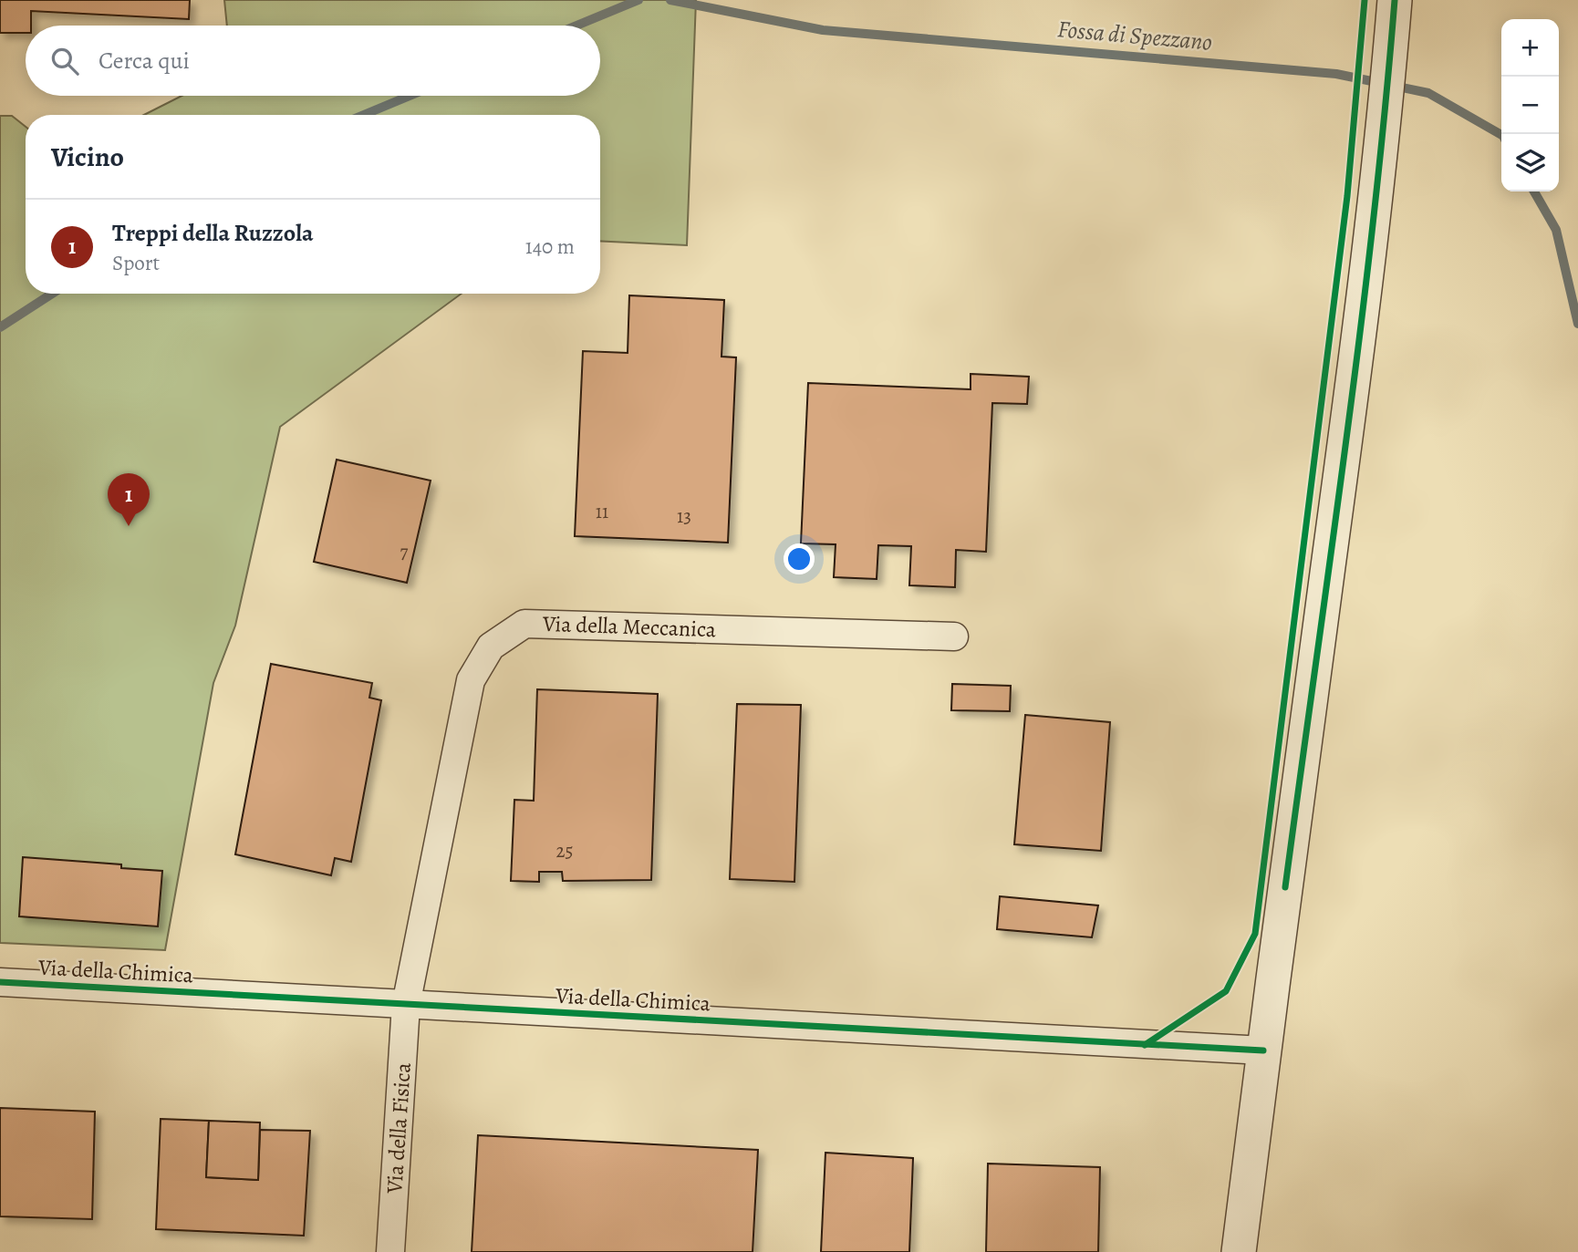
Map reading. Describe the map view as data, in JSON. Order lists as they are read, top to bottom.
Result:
{
  "streets": {
    "street": ["Via della Meccanica", "Via della Chimica", "Via della Fisica"]
  },
  "crossings": [
    ["Via della Meccanica", "Via della Chimica"],
    ["Via della Meccanica", "Via della Fisica"],
    ["Via della Chimica", "Via della Fisica"]
  ],
  "water": ["Fossa di Spezzano"],
  "house_numbers": [
    "11",
    "13",
    "7",
    "25"
  ],
  "page": {
    "map_buttons": ["+", "−"],
    "search": "Cerca qui",
    "heading": "Vicino",
    "list": [
      {
        "mark": "1",
        "name": "Treppi della Ruzzola",
        "note": "Sport",
        "value": "140 m"
      }
    ],
    "pins": "1"
  }
}
